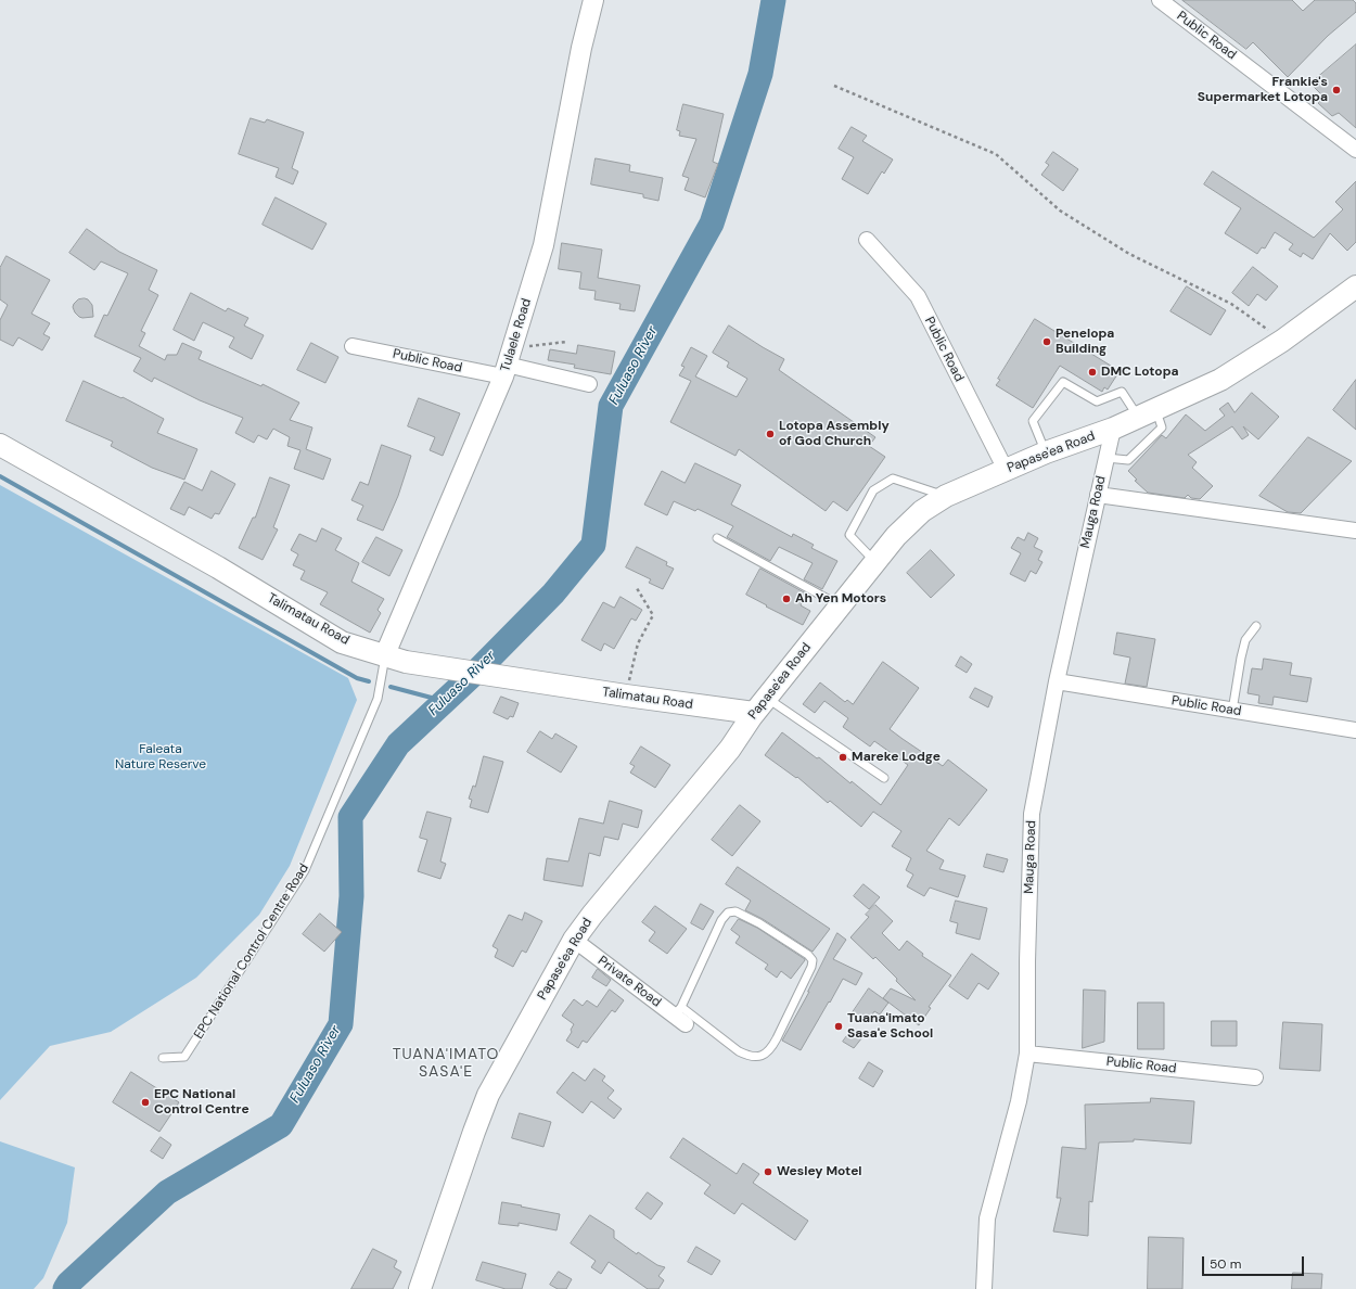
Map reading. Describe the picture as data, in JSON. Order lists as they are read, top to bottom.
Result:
{
  "streets": {
    "main road": ["Papase'ea Road", "Talimatau Road"],
    "street": [
      "Public Road",
      "Tulaele Road",
      "Mauga Road",
      "Private Road"
    ],
    "lane": ["EPC National Control Centre Road"]
  },
  "crossings": [
    ["Public Road", "Tulaele Road"],
    ["Public Road", "Papase'ea Road"],
    ["Public Road", "Mauga Road"],
    ["Tulaele Road", "Talimatau Road"],
    ["Tulaele Road", "EPC National Control Centre Road"],
    ["Papase'ea Road", "Mauga Road"],
    ["Papase'ea Road", "Talimatau Road"],
    ["Papase'ea Road", "Private Road"],
    ["Talimatau Road", "EPC National Control Centre Road"]
  ],
  "districts": ["TUANA'IMATO SASA'E"],
  "water": ["Fuluaso River"],
  "parks": ["Faleata Nature Reserve"],
  "places": [
    "Frankie's Supermarket Lotopa",
    "Penelopa Building",
    "DMC Lotopa",
    "Lotopa Assembly of God Church",
    "Ah Yen Motors",
    "Mareke Lodge",
    "Tuana'imato Sasa'e School",
    "EPC National Control Centre",
    "Wesley Motel"
  ],
  "scale_bar": "50 m"
}
